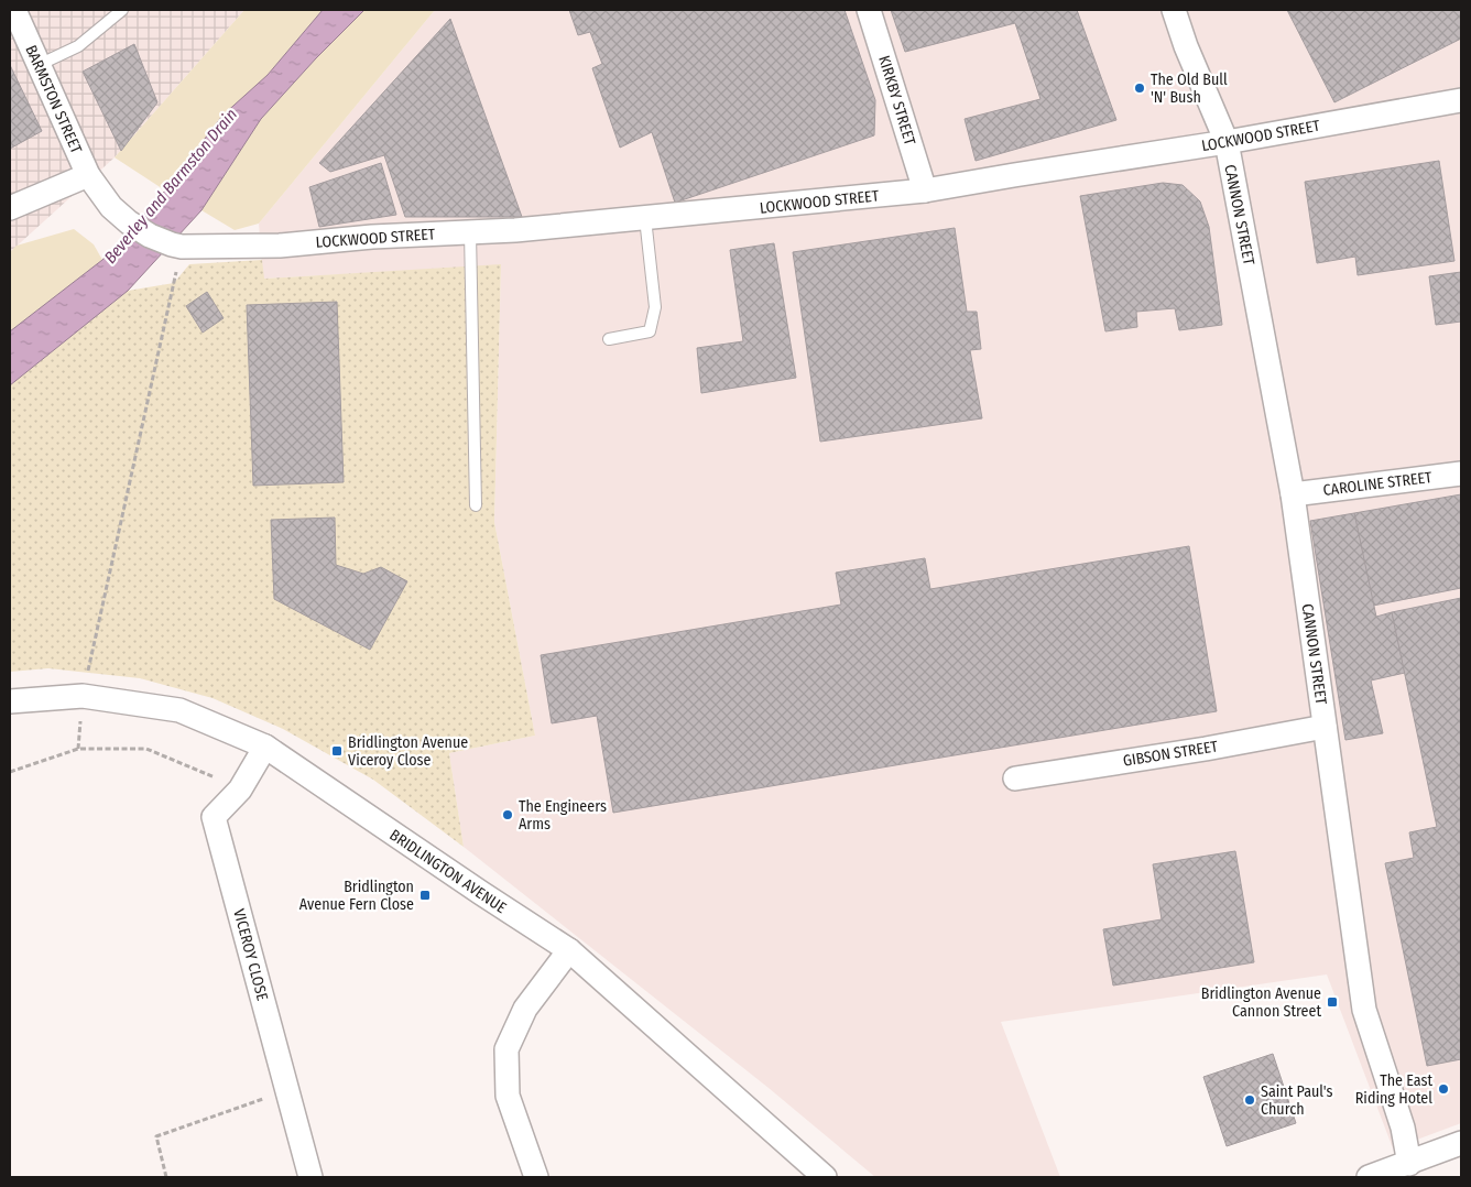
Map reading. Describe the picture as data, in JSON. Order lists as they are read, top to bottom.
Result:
{
  "streets": {
    "street": [
      "BARMSTON STREET",
      "KIRKBY STREET",
      "LOCKWOOD STREET",
      "CANNON STREET",
      "CAROLINE STREET",
      "GIBSON STREET",
      "BRIDLINGTON AVENUE",
      "VICEROY CLOSE"
    ]
  },
  "crossings": [
    ["BARMSTON STREET", "LOCKWOOD STREET"],
    ["KIRKBY STREET", "LOCKWOOD STREET"],
    ["LOCKWOOD STREET", "CANNON STREET"],
    ["CANNON STREET", "CAROLINE STREET"],
    ["CANNON STREET", "GIBSON STREET"],
    ["BRIDLINGTON AVENUE", "VICEROY CLOSE"]
  ],
  "water": ["Beverley and Barmston Drain"],
  "places": {
    "other": [
      "The Old Bull 'N' Bush",
      "The Engineers Arms",
      "The East Riding Hotel",
      "Saint Paul's Church"
    ],
    "transit": ["Bridlington Avenue Viceroy Close", "Bridlington Avenue Fern Close", "Bridlington Avenue Cannon Street"]
  }
}
